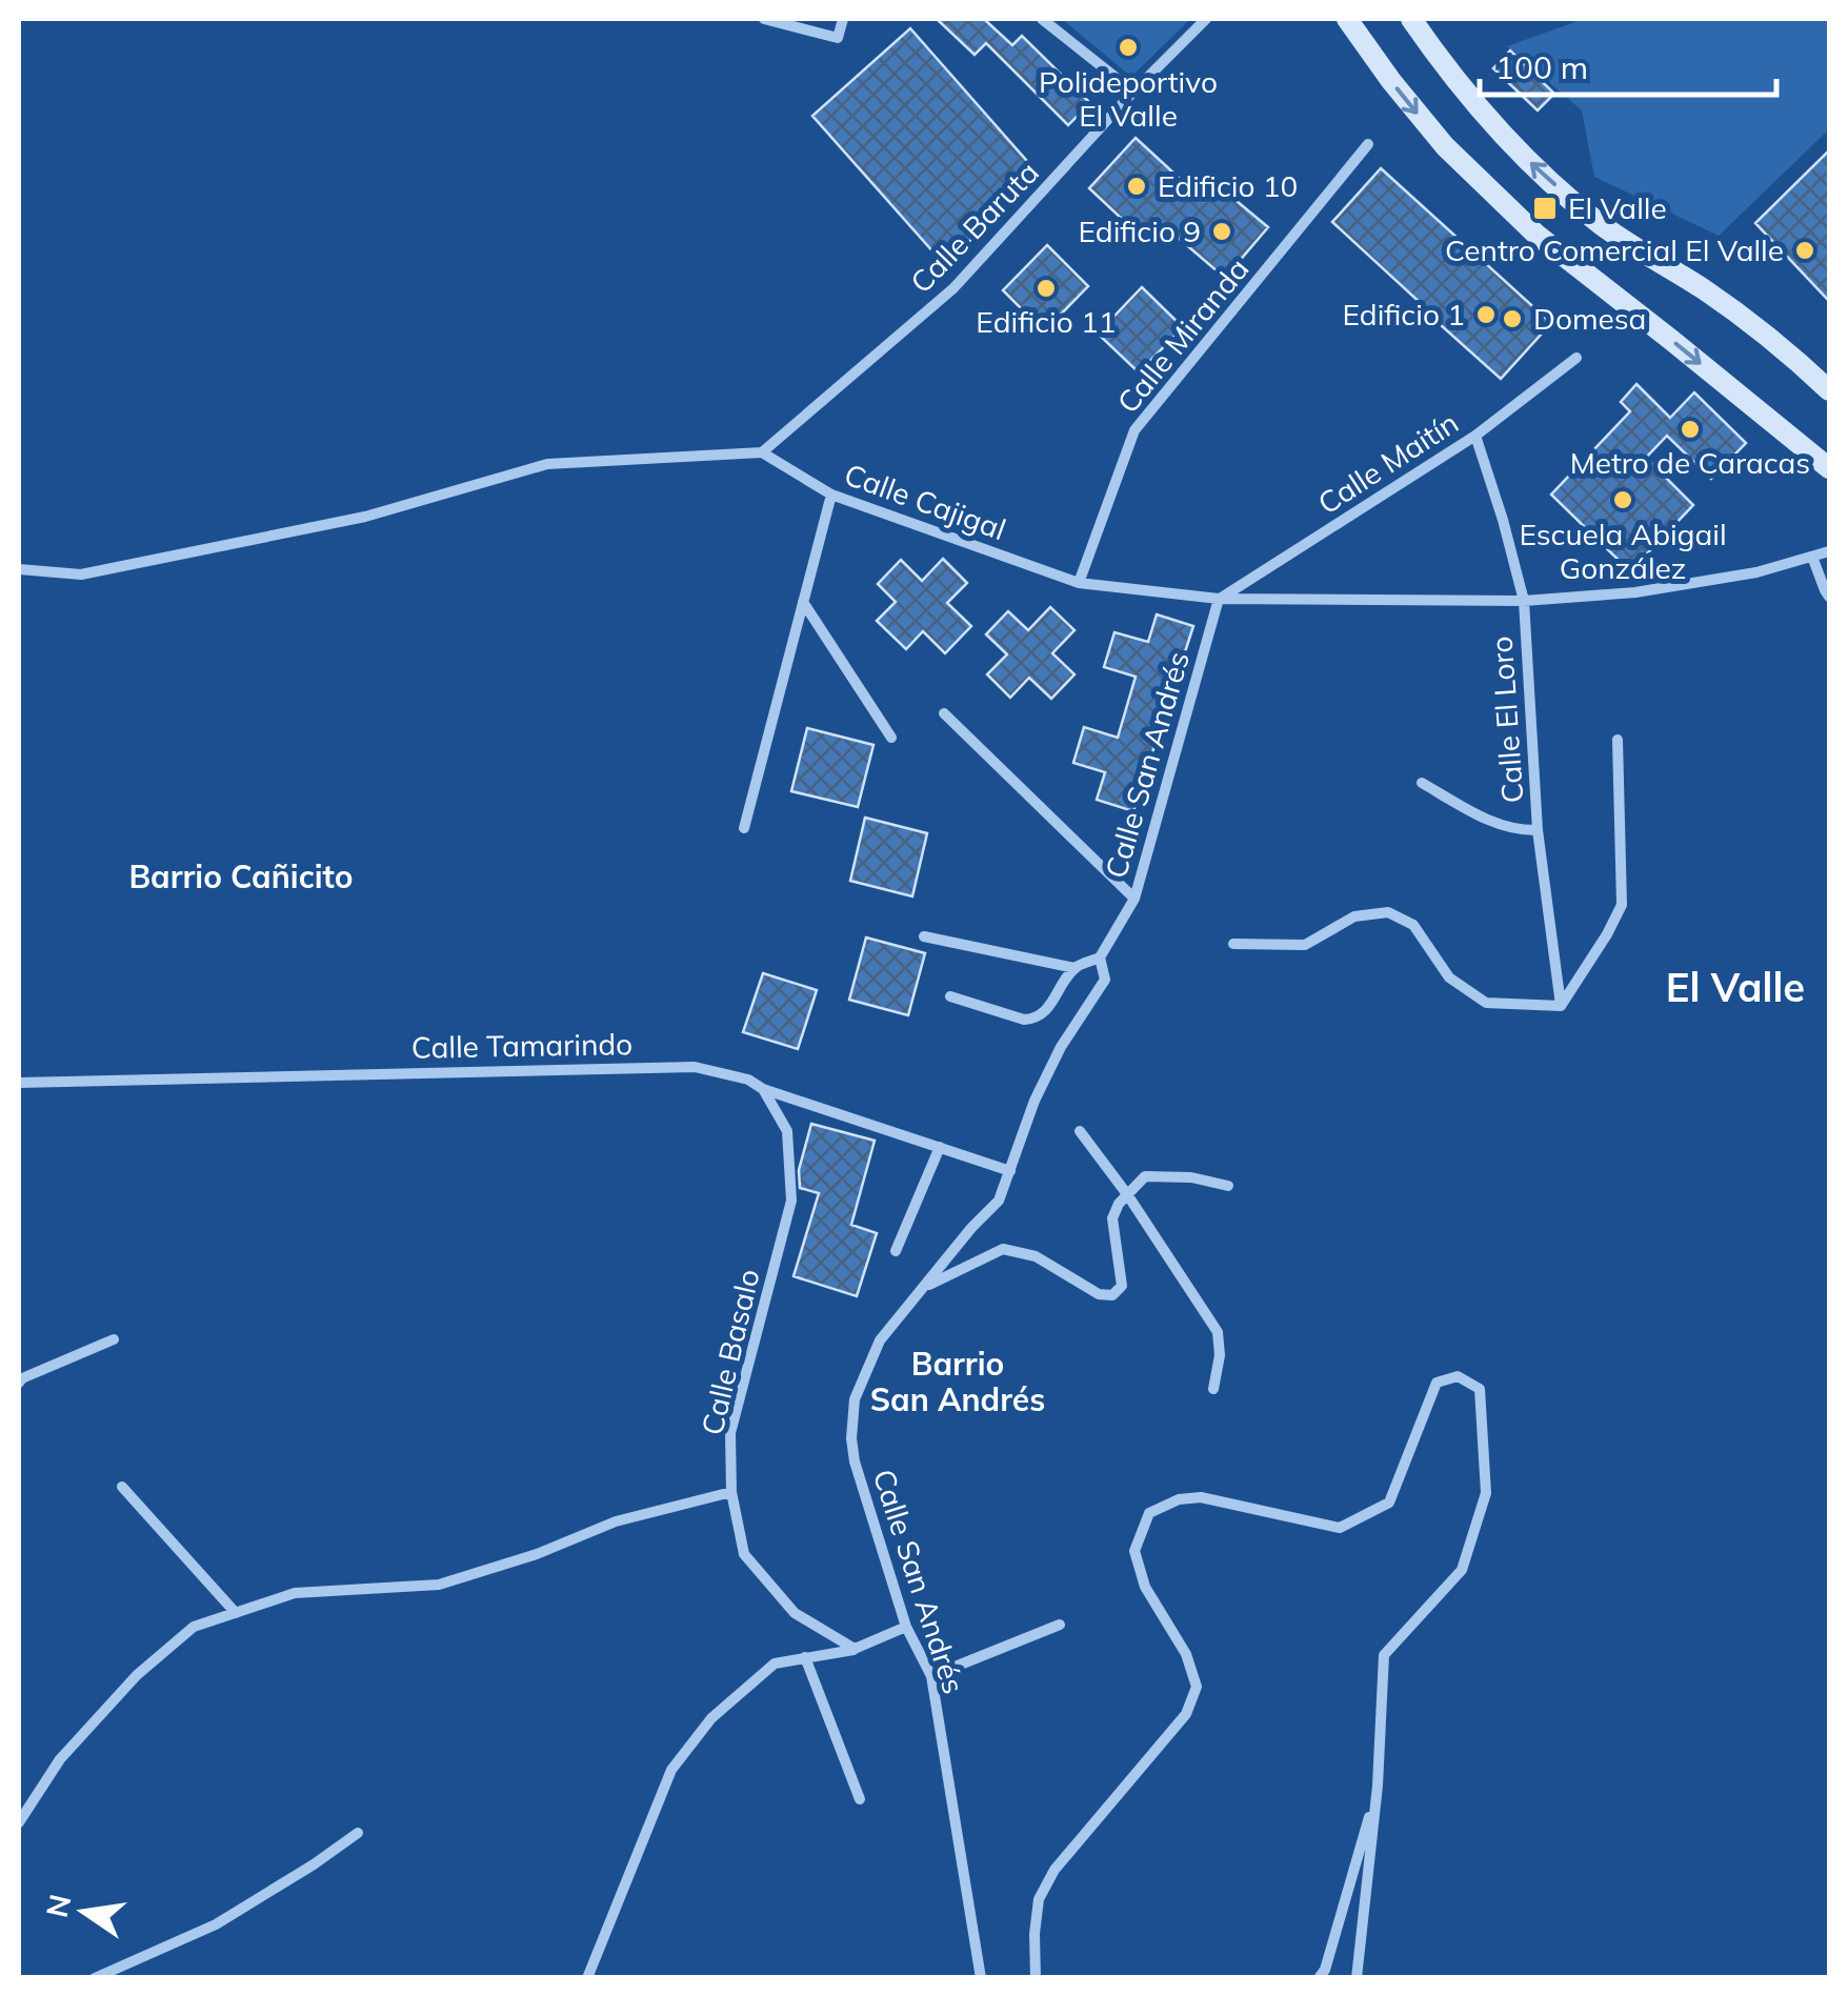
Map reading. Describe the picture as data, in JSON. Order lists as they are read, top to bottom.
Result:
{
  "streets": {
    "street": [
      "Calle Baruta",
      "Calle Miranda",
      "Calle Maitín",
      "Calle Cajigal",
      "Calle El Loro",
      "Calle San Andrés",
      "Calle Tamarindo",
      "Calle Basalo"
    ]
  },
  "crossings": [
    ["Calle Baruta", "Calle Cajigal"],
    ["Calle Miranda", "Calle Cajigal"],
    ["Calle Maitín", "Calle Cajigal"],
    ["Calle Maitín", "Calle El Loro"],
    ["Calle Maitín", "Calle San Andrés"],
    ["Calle Cajigal", "Calle El Loro"],
    ["Calle Cajigal", "Calle San Andrés"],
    ["Calle San Andrés", "Calle Tamarindo"],
    ["Calle Tamarindo", "Calle Basalo"]
  ],
  "districts": ["Barrio Cañicito", "El Valle", "Barrio San Andrés"],
  "places": {
    "other": [
      "Polideportivo El Valle",
      "Edificio 10",
      "Edificio 9",
      "Centro Comercial El Valle",
      "Edificio 11",
      "Edificio 1",
      "Domesa",
      "Metro de Caracas",
      "Escuela Abigail González"
    ],
    "transit": ["El Valle"]
  },
  "scale_bar": "100 m",
  "north": "left"
}
